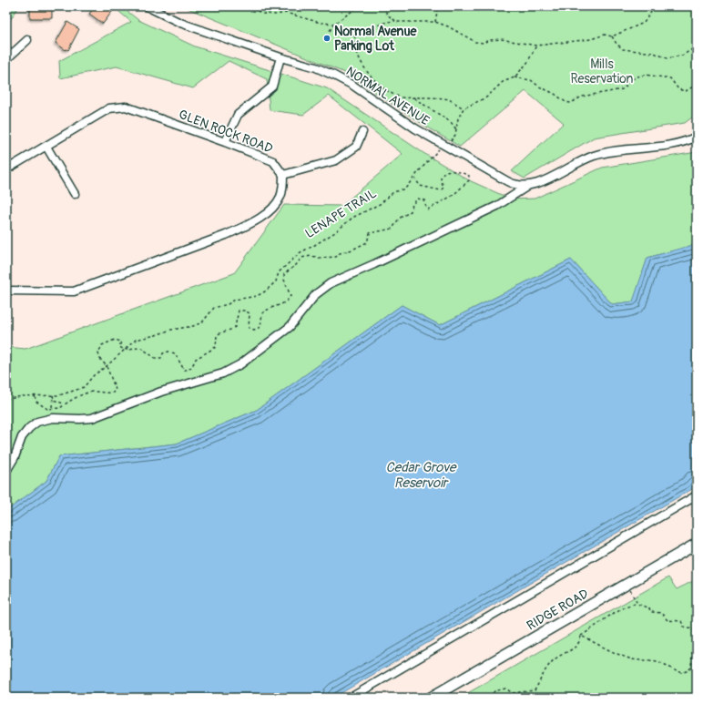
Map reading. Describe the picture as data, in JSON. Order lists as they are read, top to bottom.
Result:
{
  "streets": {
    "main road": ["RIDGE ROAD"],
    "street": ["NORMAL AVENUE", "GLEN ROCK ROAD"],
    "path": ["LENAPE TRAIL"]
  },
  "crossings": [
    ["NORMAL AVENUE", "LENAPE TRAIL"]
  ],
  "water": ["Cedar Grove Reservoir"],
  "parks": ["Mills Reservation"],
  "places": ["Normal Avenue Parking Lot"]
}
